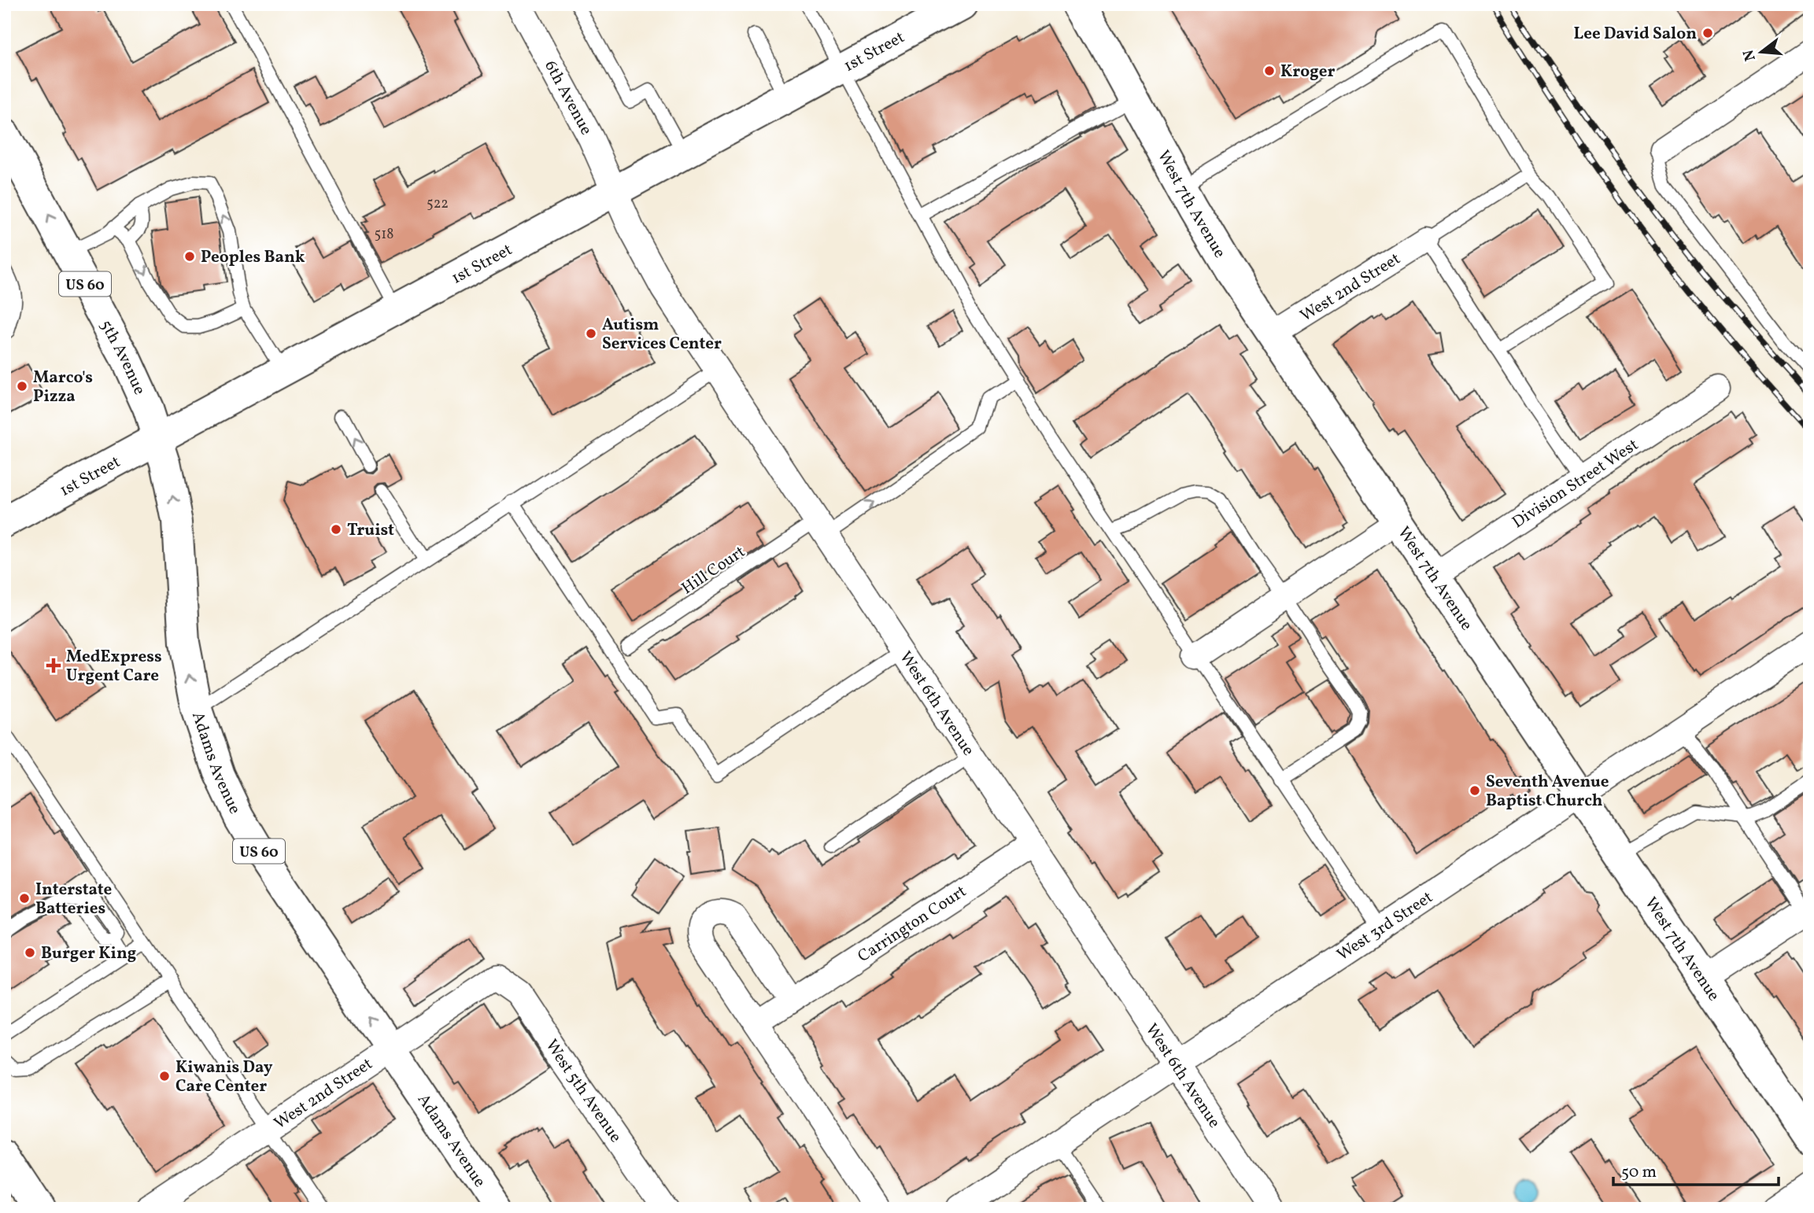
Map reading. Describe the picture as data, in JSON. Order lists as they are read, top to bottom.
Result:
{
  "streets": {
    "street": [
      "1st Street",
      "6th Avenue",
      "West 7th Avenue",
      "US 60",
      "West 2nd Street",
      "5th Avenue",
      "Division Street West",
      "West 6th Avenue",
      "Adams Avenue",
      "Carrington Court",
      "West 3rd Street",
      "West 5th Avenue"
    ],
    "lane": ["Hill Court"]
  },
  "crossings": [
    ["1st Street", "6th Avenue"],
    ["1st Street", "5th Avenue"],
    ["1st Street", "West 6th Avenue"],
    ["1st Street", "Adams Avenue"],
    ["6th Avenue", "West 6th Avenue"],
    ["West 7th Avenue", "West 2nd Street"],
    ["West 7th Avenue", "Division Street West"],
    ["West 7th Avenue", "West 3rd Street"],
    ["West 2nd Street", "Adams Avenue"],
    ["West 2nd Street", "West 5th Avenue"],
    ["5th Avenue", "Adams Avenue"],
    ["Hill Court", "West 6th Avenue"],
    ["West 6th Avenue", "Carrington Court"],
    ["West 6th Avenue", "West 3rd Street"]
  ],
  "one_way": ["5th Avenue", "Hill Court", "Adams Avenue"],
  "places": {
    "other": [
      "Lee David Salon",
      "Kroger",
      "Peoples Bank",
      "Autism Services Center",
      "Marco's Pizza",
      "Truist",
      "Seventh Avenue Baptist Church",
      "Interstate Batteries",
      "Burger King",
      "Kiwanis Day Care Center"
    ],
    "health": ["MedExpress Urgent Care"]
  },
  "house_numbers": ["522", "518"],
  "scale_bar": "50 m",
  "north": "left"
}
